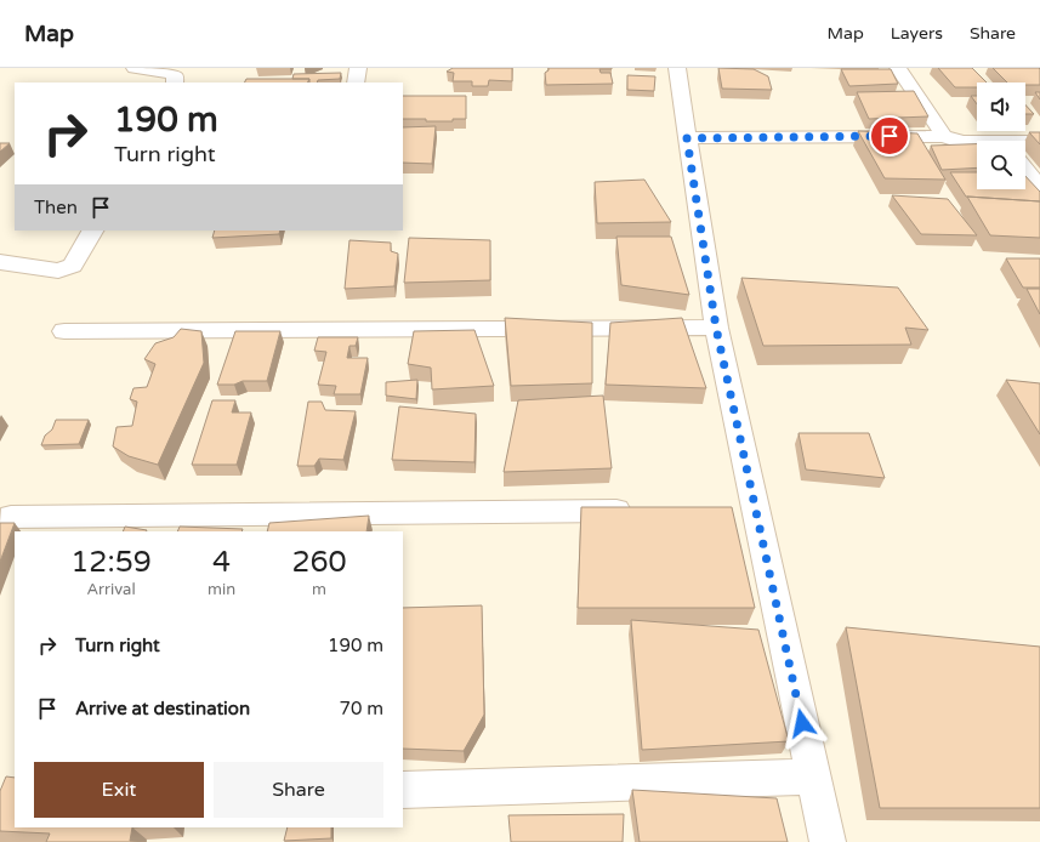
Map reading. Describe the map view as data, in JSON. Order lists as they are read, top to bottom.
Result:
{
  "page": {
    "header": "Map",
    "nav": ["Map", "Layers", "Share"],
    "turn": ["190 m", "Turn right"],
    "then": "Then",
    "eta": [
      "12:59",
      "Arrival",
      "4",
      "min",
      "260",
      "m"
    ],
    "list": [
      {
        "name": "Turn right",
        "value": "190 m"
      },
      {
        "name": "Arrive at destination",
        "value": "70 m"
      }
    ],
    "buttons": ["Exit", "Share"]
  }
}
